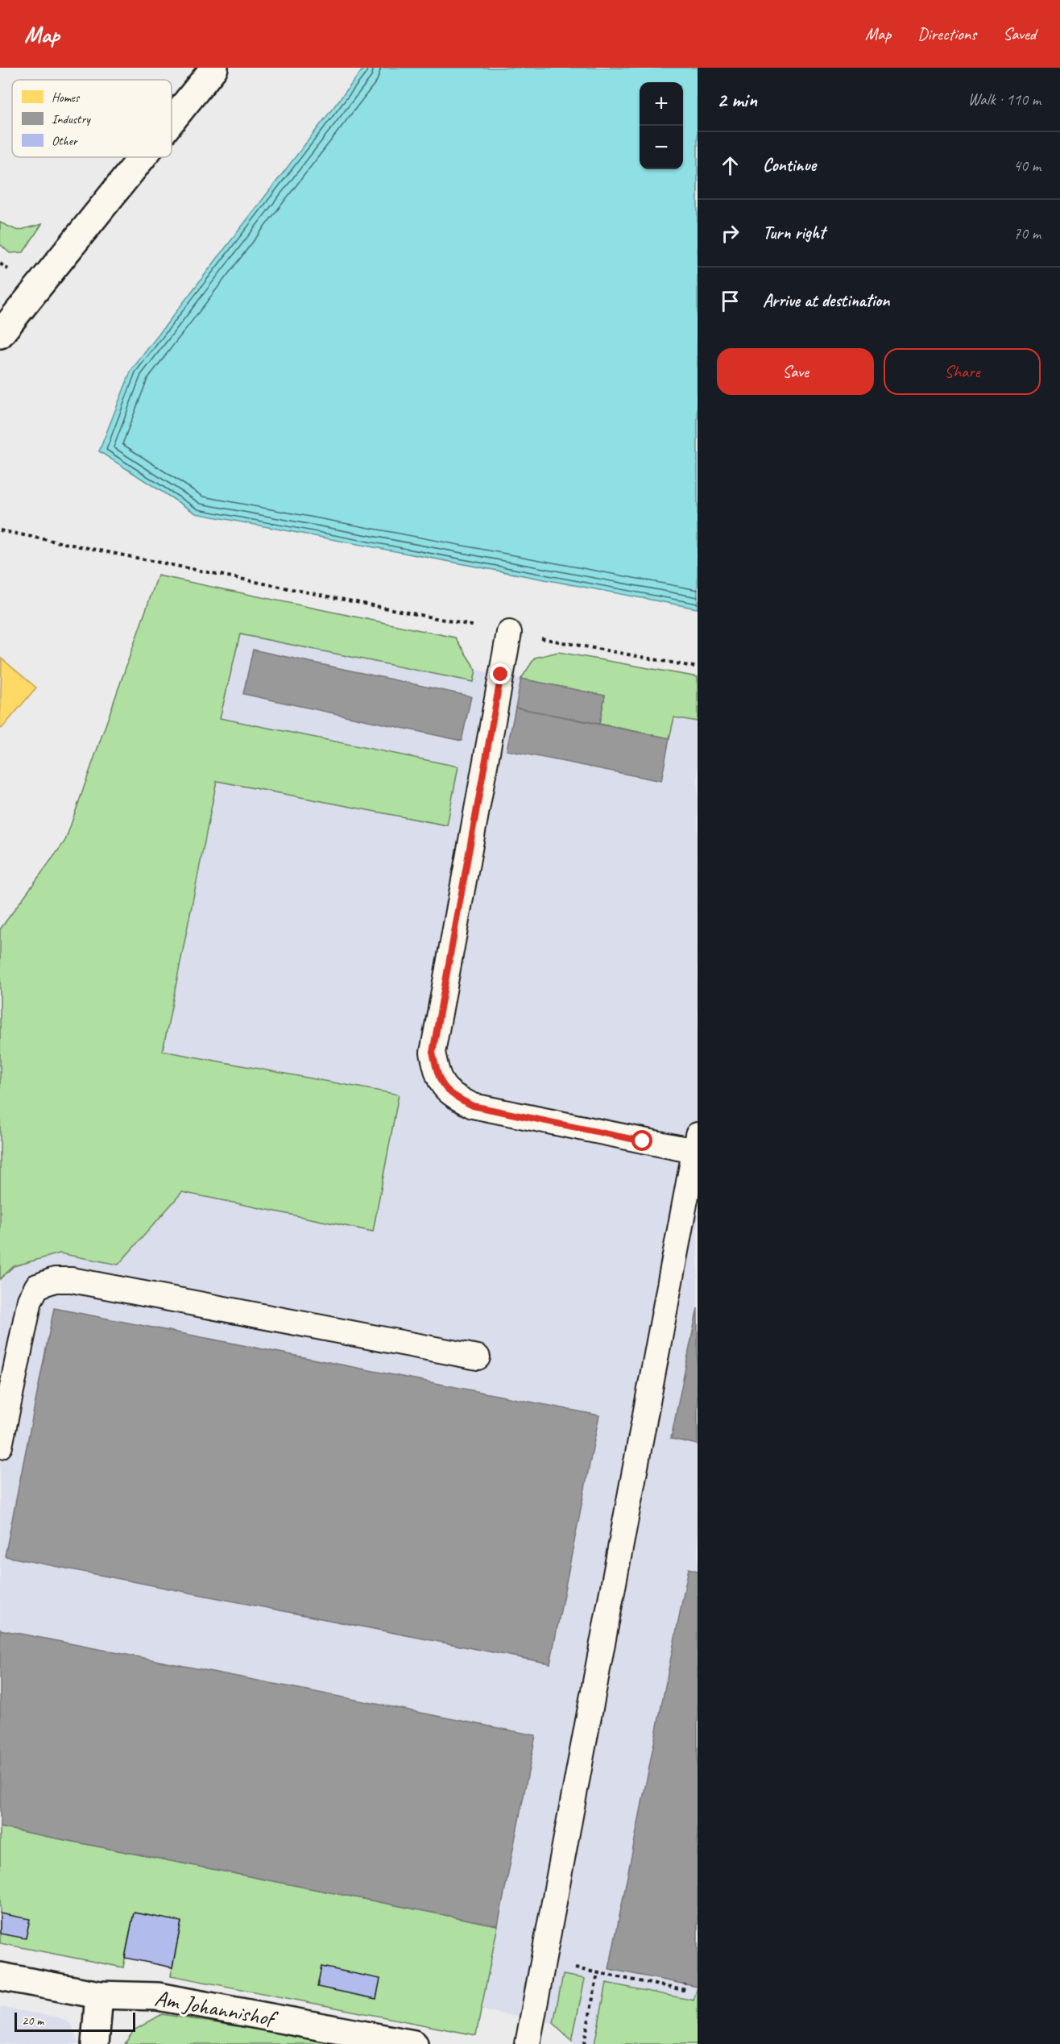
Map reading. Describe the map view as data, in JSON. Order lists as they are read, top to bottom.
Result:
{
  "streets": {
    "street": ["Am Johannishof"]
  },
  "legend": ["Homes", "Industry", "Other"],
  "scale_bar": "20 m",
  "page": {
    "header": "Map",
    "nav": ["Map", "Directions", "Saved"],
    "heading": ["2 min", "Walk · 110 m"],
    "map_buttons": ["+", "−"],
    "list": [
      ["Continue", "40 m"],
      ["Turn right", "70 m"],
      "Arrive at destination"
    ],
    "buttons": ["Save", "Share"],
    "scale": "20 m"
  }
}
